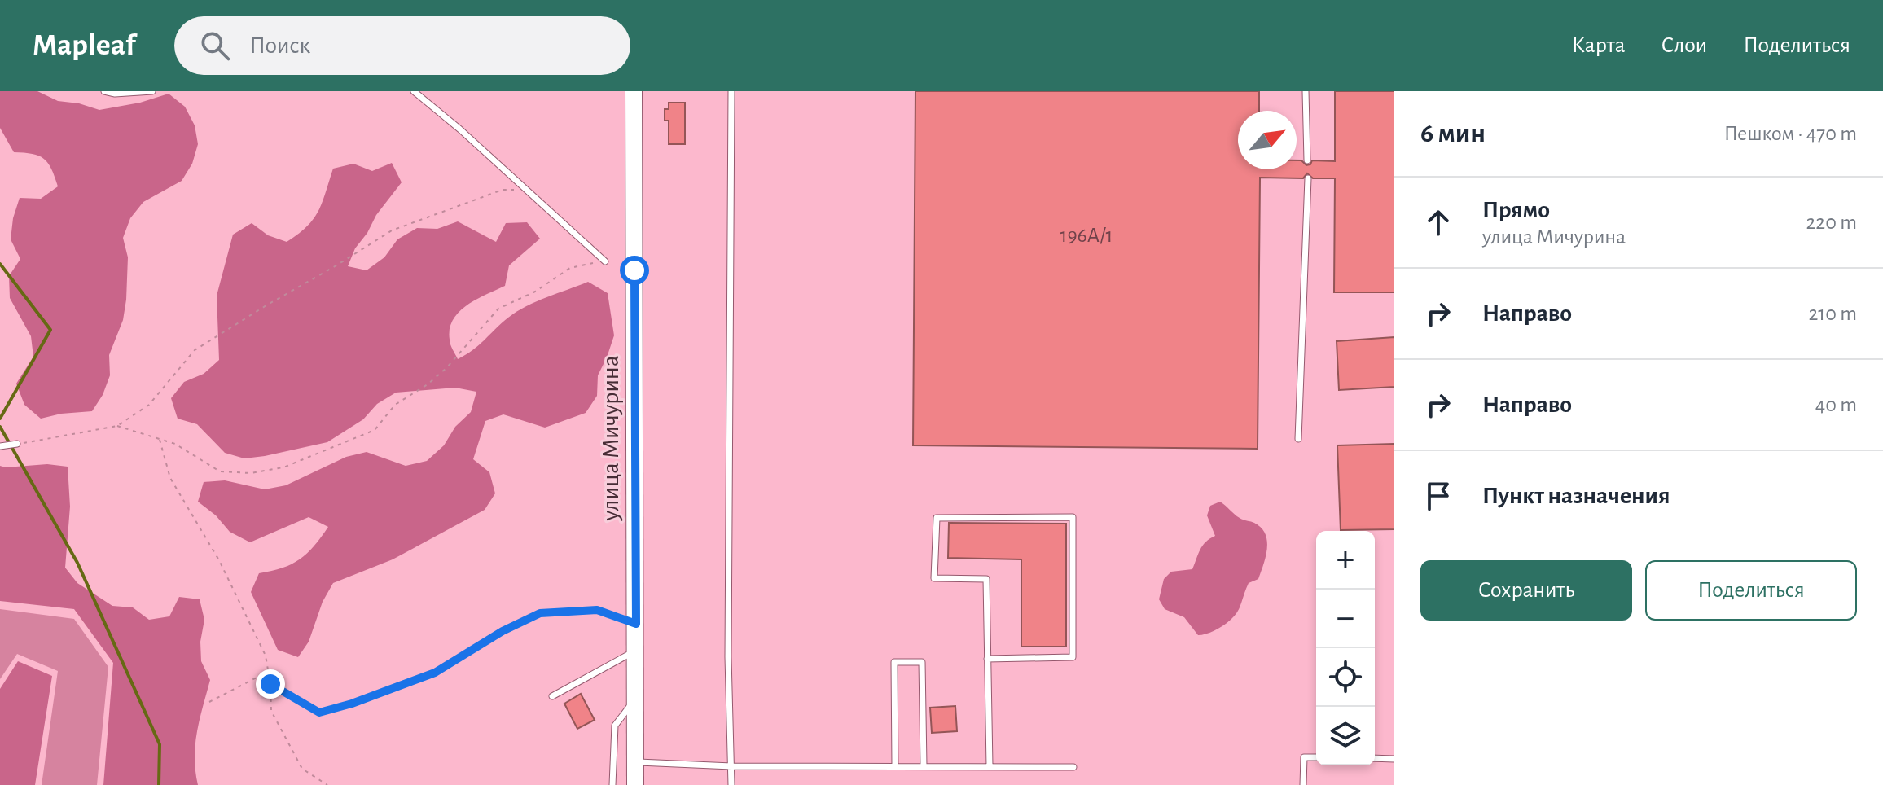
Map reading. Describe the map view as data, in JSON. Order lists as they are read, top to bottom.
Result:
{
  "streets": {
    "main road": ["улица Мичурина"]
  },
  "house_numbers": ["196А/1"],
  "north": "top right",
  "page": {
    "header": "Mapleaf",
    "search": "Поиск",
    "nav": ["Карта", "Слои", "Поделиться"],
    "heading": ["6 мин", "Пешком · 470 m"],
    "list": [
      ["Прямо", "улица Мичурина", "220 m"],
      ["Направо", "210 m"],
      ["Направо", "40 m"],
      "Пункт назначения"
    ],
    "map_buttons": ["+", "−"],
    "buttons": ["Сохранить", "Поделиться"]
  }
}
